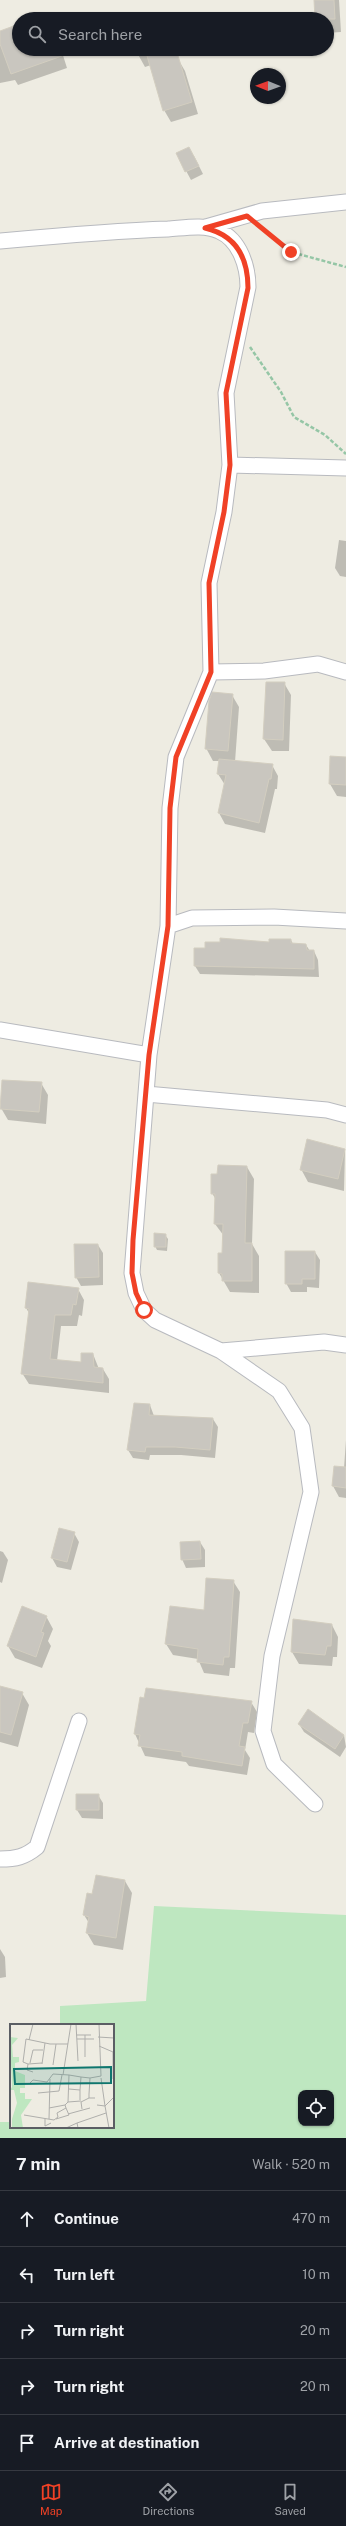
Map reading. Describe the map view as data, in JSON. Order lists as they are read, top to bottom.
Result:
{
  "north": "left",
  "page": {
    "search": "Search here",
    "heading": ["7 min", "Walk · 520 m"],
    "list": [
      ["Continue", "470 m"],
      ["Turn left", "10 m"],
      ["Turn right", "20 m"],
      ["Turn right", "20 m"],
      "Arrive at destination"
    ],
    "nav": ["Map", "Directions", "Saved"]
  }
}
